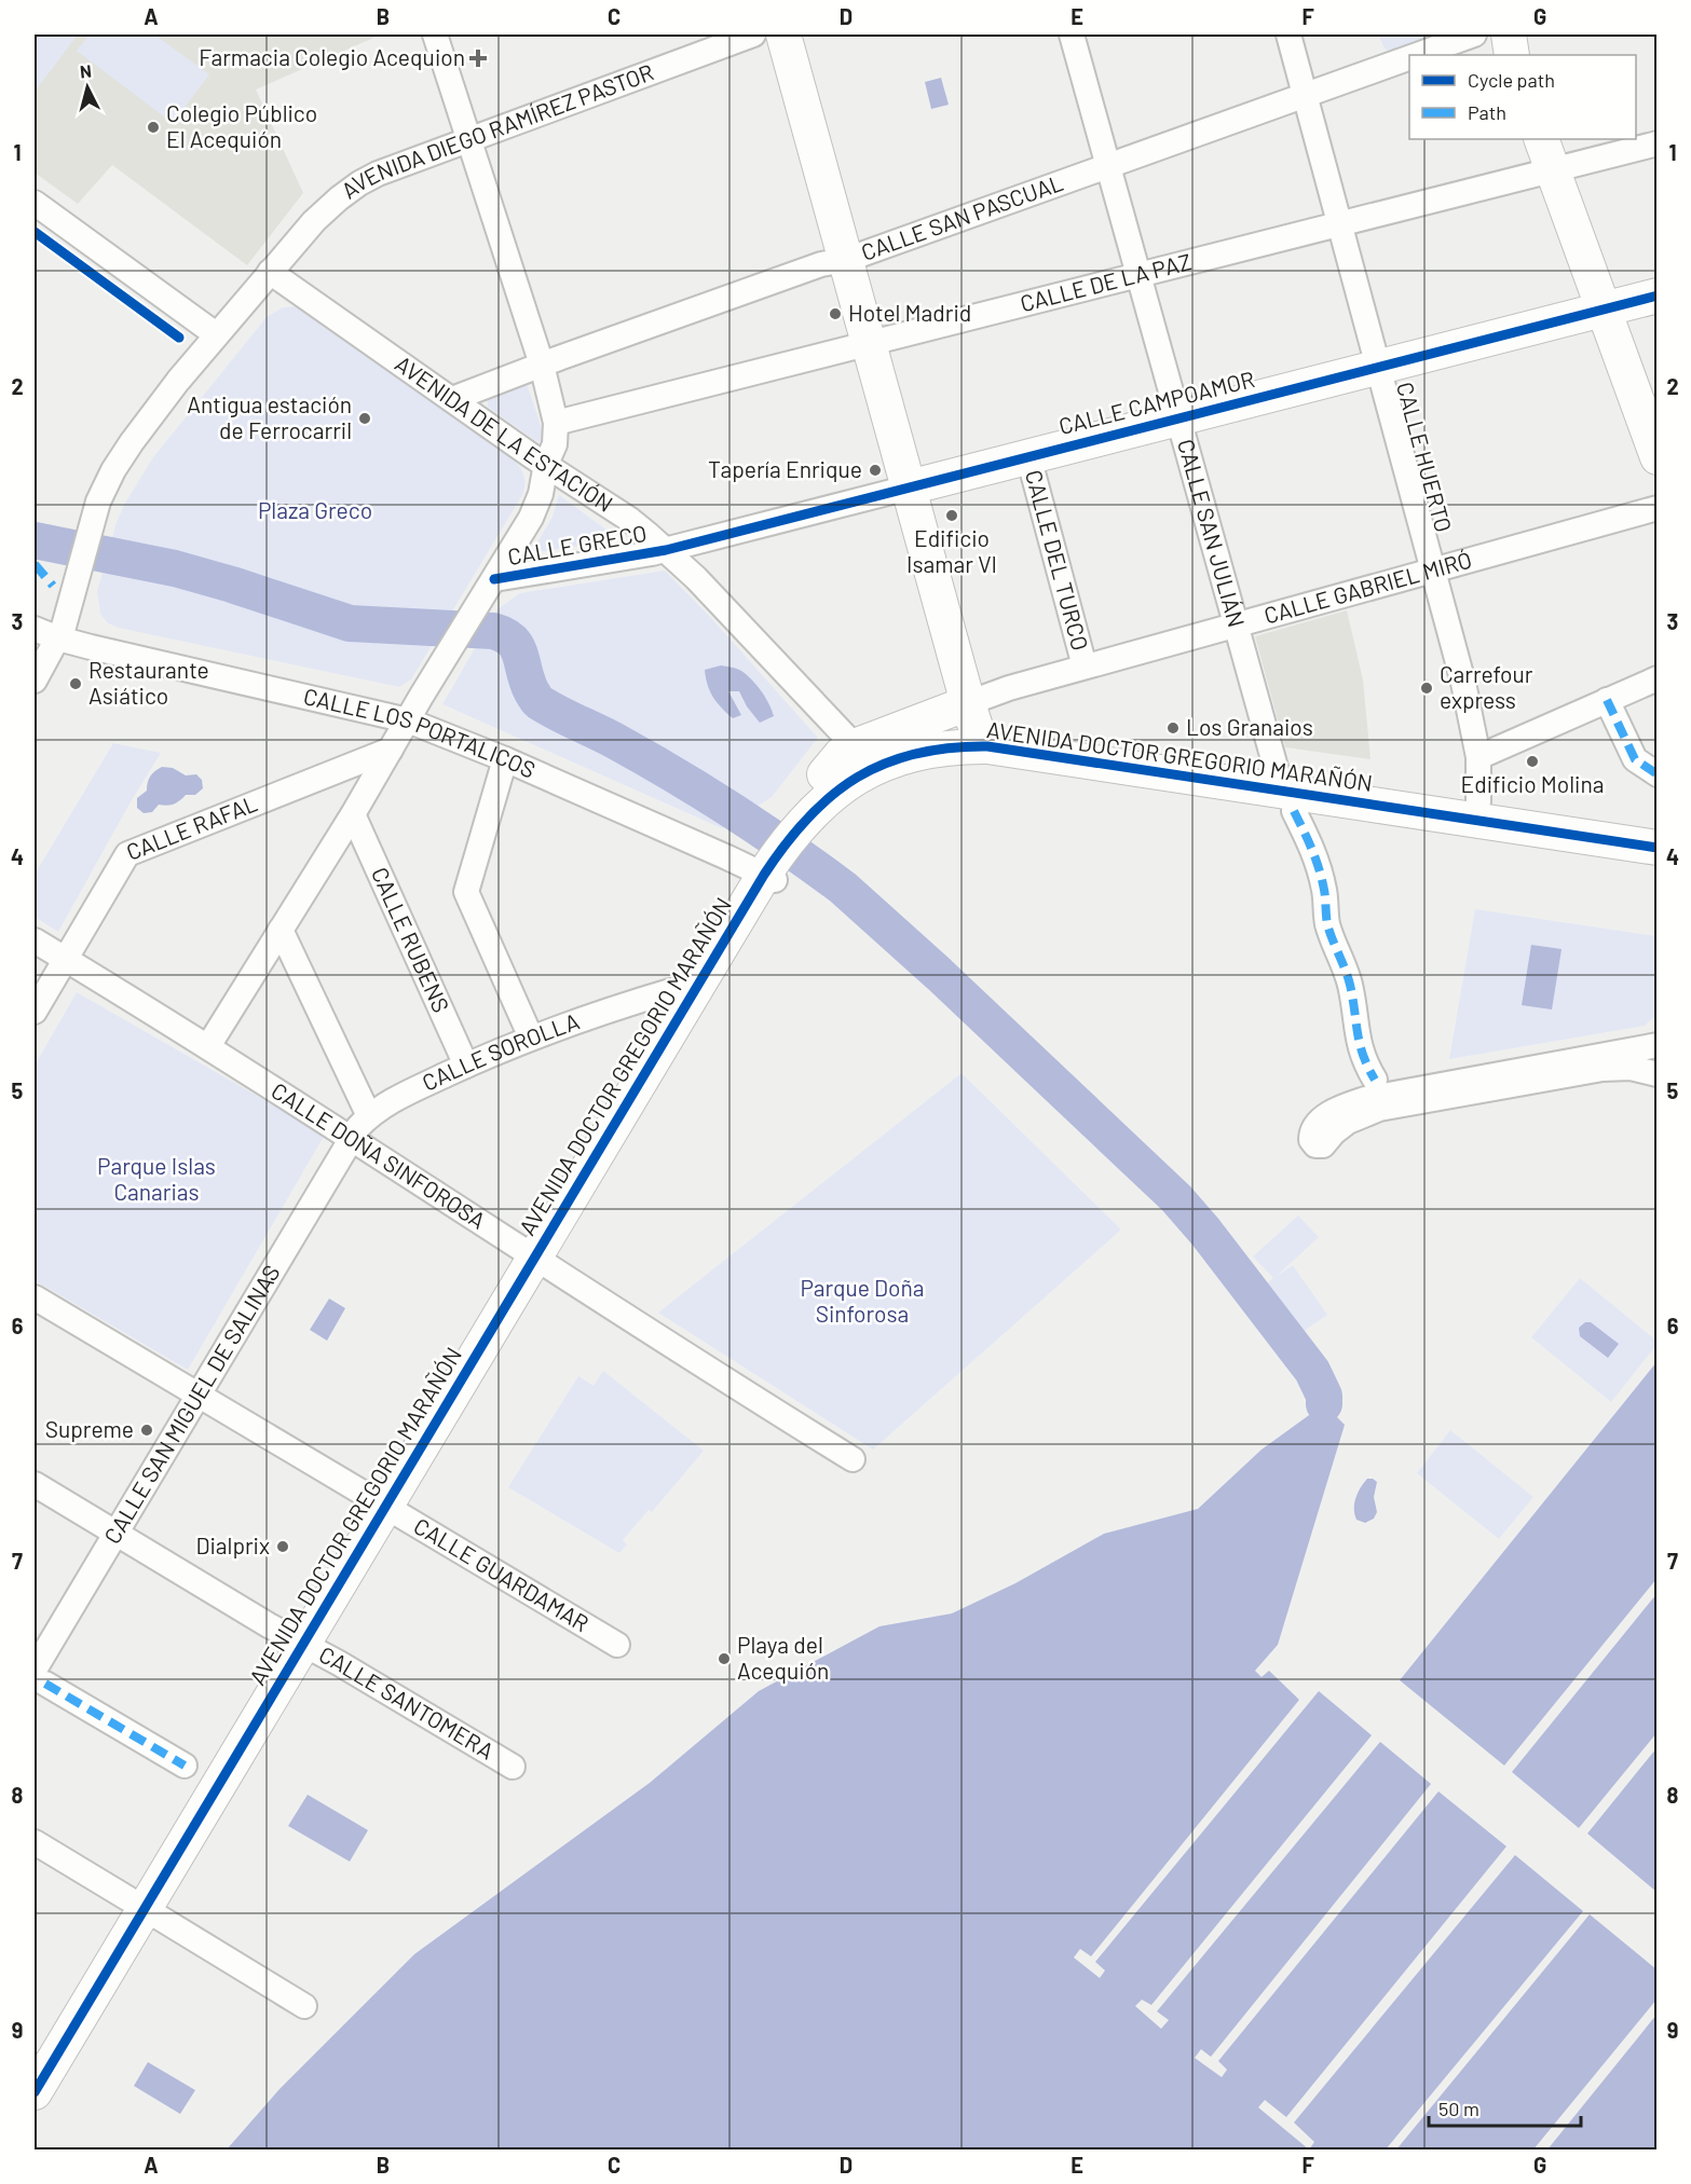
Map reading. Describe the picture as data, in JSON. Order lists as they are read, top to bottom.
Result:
{
  "streets": {
    "street": [
      "AVENIDA DIEGO RAMÍREZ PASTOR",
      "CALLE SAN PASCUAL",
      "CALLE DE LA PAZ",
      "CALLE CAMPOAMOR",
      "AVENIDA DE LA ESTACIÓN",
      "CALLE HUERTO",
      "CALLE SAN JULIÁN",
      "CALLE GRECO",
      "CALLE DEL TURCO",
      "CALLE GABRIEL MIRÓ",
      "CALLE LOS PORTALICOS",
      "AVENIDA DOCTOR GREGORIO MARAÑÓN",
      "CALLE RAFAL",
      "CALLE RUBENS",
      "CALLE SOROLLA",
      "CALLE DOÑA SINFOROSA",
      "CALLE SAN MIGUEL DE SALINAS",
      "CALLE GUARDAMAR",
      "CALLE SANTOMERA"
    ]
  },
  "crossings": [
    ["AVENIDA DIEGO RAMÍREZ PASTOR", "AVENIDA DE LA ESTACIÓN"],
    ["CALLE SAN PASCUAL", "AVENIDA DE LA ESTACIÓN"],
    ["CALLE SAN PASCUAL", "CALLE HUERTO"],
    ["CALLE SAN PASCUAL", "CALLE SAN JULIÁN"],
    ["CALLE DE LA PAZ", "CALLE HUERTO"],
    ["CALLE DE LA PAZ", "CALLE SAN JULIÁN"],
    ["CALLE CAMPOAMOR", "AVENIDA DE LA ESTACIÓN"],
    ["CALLE CAMPOAMOR", "CALLE HUERTO"],
    ["CALLE CAMPOAMOR", "CALLE SAN JULIÁN"],
    ["CALLE CAMPOAMOR", "CALLE GRECO"],
    ["CALLE CAMPOAMOR", "CALLE DEL TURCO"],
    ["AVENIDA DE LA ESTACIÓN", "CALLE GRECO"],
    ["AVENIDA DE LA ESTACIÓN", "AVENIDA DOCTOR GREGORIO MARAÑÓN"],
    ["CALLE HUERTO", "CALLE GABRIEL MIRÓ"],
    ["CALLE HUERTO", "AVENIDA DOCTOR GREGORIO MARAÑÓN"],
    ["CALLE SAN JULIÁN", "CALLE GABRIEL MIRÓ"],
    ["CALLE SAN JULIÁN", "AVENIDA DOCTOR GREGORIO MARAÑÓN"],
    ["CALLE DEL TURCO", "CALLE GABRIEL MIRÓ"],
    ["CALLE GABRIEL MIRÓ", "AVENIDA DOCTOR GREGORIO MARAÑÓN"],
    ["CALLE LOS PORTALICOS", "AVENIDA DOCTOR GREGORIO MARAÑÓN"],
    ["AVENIDA DOCTOR GREGORIO MARAÑÓN", "CALLE SOROLLA"],
    ["AVENIDA DOCTOR GREGORIO MARAÑÓN", "CALLE DOÑA SINFOROSA"],
    ["AVENIDA DOCTOR GREGORIO MARAÑÓN", "CALLE GUARDAMAR"],
    ["AVENIDA DOCTOR GREGORIO MARAÑÓN", "CALLE SANTOMERA"],
    ["CALLE RAFAL", "CALLE DOÑA SINFOROSA"],
    ["CALLE RUBENS", "CALLE SOROLLA"],
    ["CALLE SOROLLA", "CALLE DOÑA SINFOROSA"],
    ["CALLE SOROLLA", "CALLE SAN MIGUEL DE SALINAS"],
    ["CALLE DOÑA SINFOROSA", "CALLE SAN MIGUEL DE SALINAS"],
    ["CALLE SAN MIGUEL DE SALINAS", "CALLE GUARDAMAR"],
    ["CALLE SAN MIGUEL DE SALINAS", "CALLE SANTOMERA"]
  ],
  "parks": ["Plaza Greco", "Parque Islas Canarias", "Parque Doña Sinforosa"],
  "places": {
    "health": ["Farmacia Colegio Acequion"],
    "other": [
      "Colegio Público El Acequión",
      "Hotel Madrid",
      "Antigua estación de Ferrocarril",
      "Tapería Enrique",
      "Edificio Isamar VI",
      "Restaurante Asiático",
      "Carrefour express",
      "Los Granaios",
      "Edificio Molina",
      "Supreme",
      "Dialprix",
      "Playa del Acequión"
    ]
  },
  "legend": ["Cycle path", "Path"],
  "scale_bar": "50 m",
  "north": "top",
  "grid": {
    "columns": [
      "A",
      "B",
      "C",
      "D",
      "E",
      "F",
      "G"
    ],
    "rows": [
      "1",
      "2",
      "3",
      "4",
      "5",
      "6",
      "7",
      "8",
      "9"
    ]
  }
}
